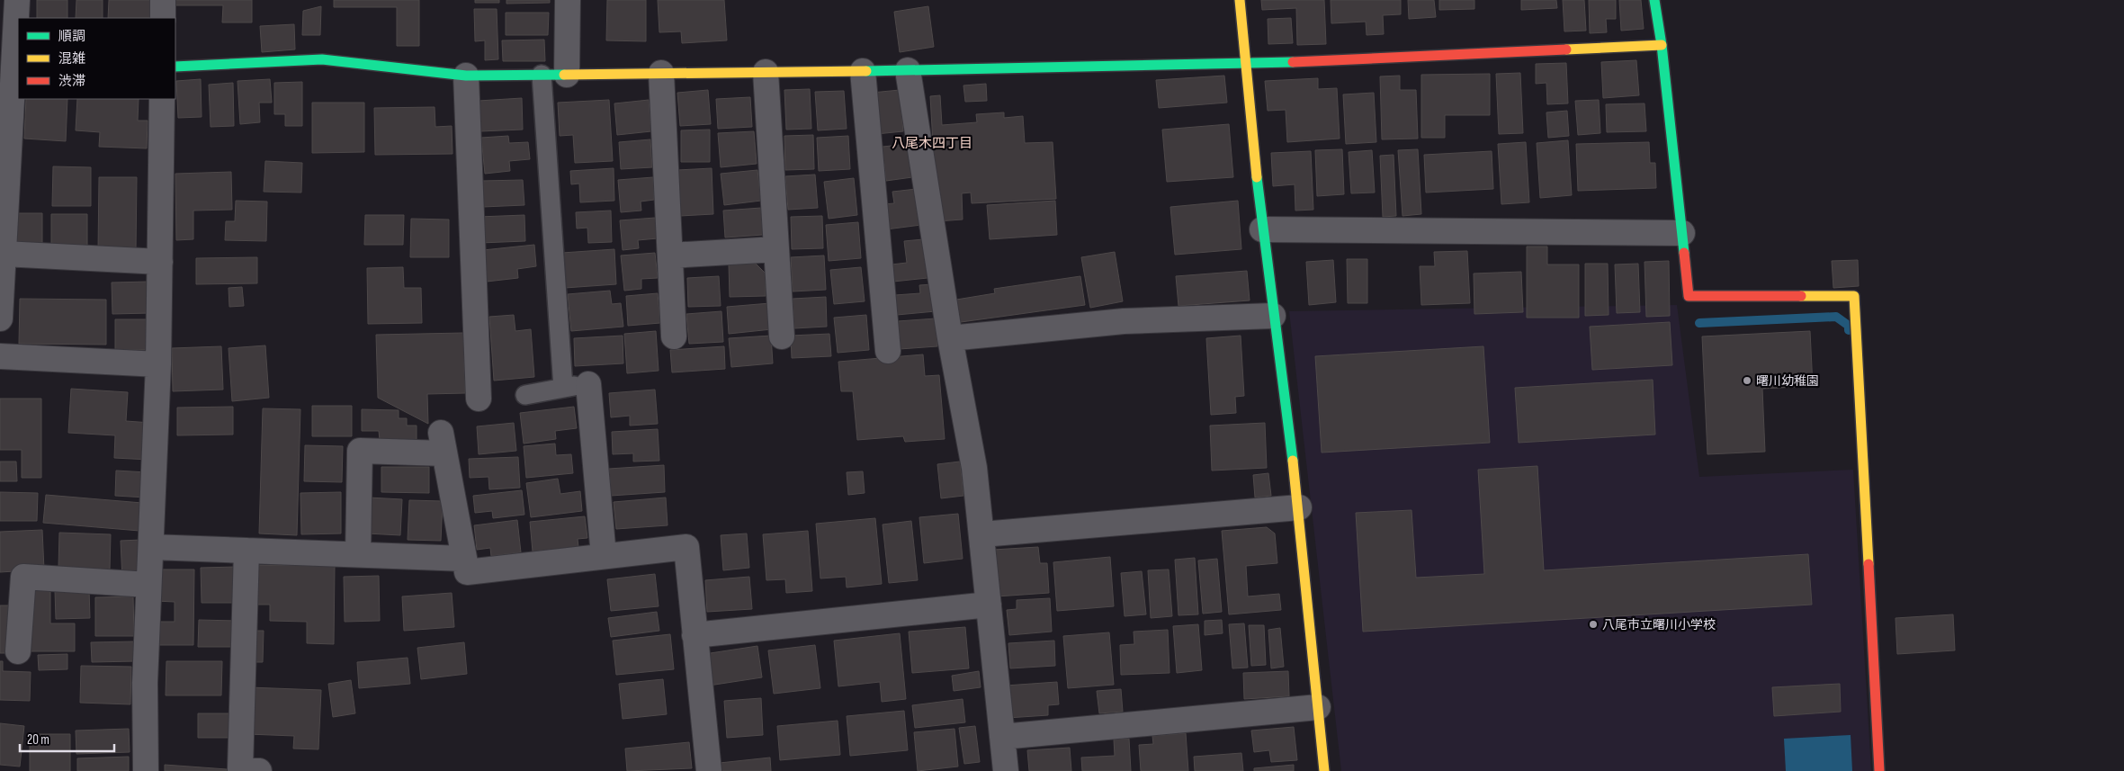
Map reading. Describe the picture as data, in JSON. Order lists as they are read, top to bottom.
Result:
{
  "districts": ["八尾木四丁目"],
  "places": ["曙川幼稚園", "八尾市立曙川小学校"],
  "legend": ["順調", "混雑", "渋滞"],
  "scale_bar": "20 m"
}
